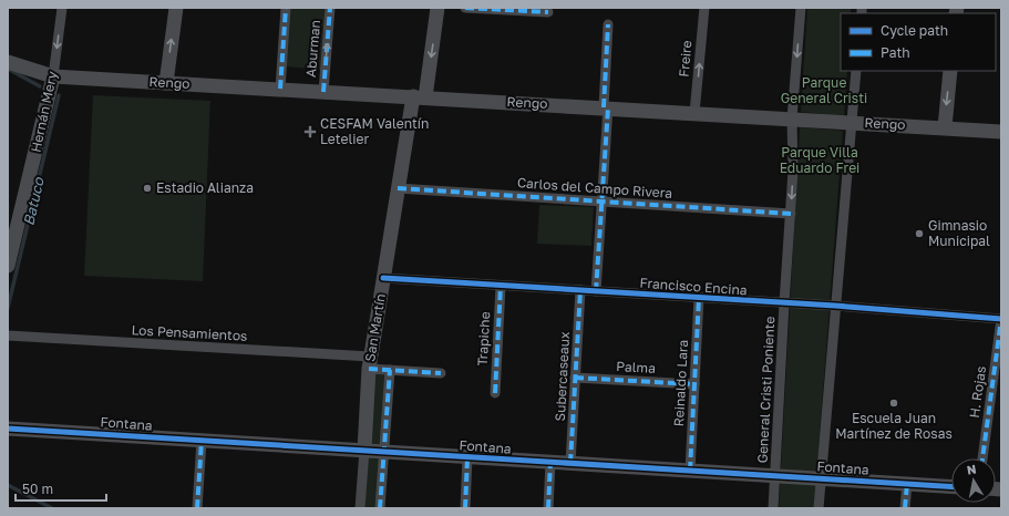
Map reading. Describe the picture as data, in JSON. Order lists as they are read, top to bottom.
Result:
{
  "streets": {
    "street": [
      "Aburman",
      "Freire",
      "Rengo",
      "Hernán Mery",
      "Carlos del Campo Rivera",
      "Francisco Encina",
      "San Martín",
      "Los Pensamientos",
      "Trapiche",
      "Palma",
      "Subercaseaux",
      "Reinaldo Lara",
      "General Cristi Poniente",
      "H. Rojas",
      "Fontana"
    ]
  },
  "crossings": [
    ["Aburman", "Rengo"],
    ["Freire", "Rengo"],
    ["Rengo", "Hernán Mery"],
    ["Rengo", "San Martín"],
    ["Rengo", "General Cristi Poniente"],
    ["Carlos del Campo Rivera", "San Martín"],
    ["Carlos del Campo Rivera", "General Cristi Poniente"],
    ["Francisco Encina", "San Martín"],
    ["Francisco Encina", "Trapiche"],
    ["Francisco Encina", "Subercaseaux"],
    ["Francisco Encina", "Reinaldo Lara"],
    ["Francisco Encina", "General Cristi Poniente"],
    ["Francisco Encina", "H. Rojas"],
    ["San Martín", "Los Pensamientos"],
    ["San Martín", "Fontana"],
    ["Palma", "Subercaseaux"],
    ["Palma", "Reinaldo Lara"],
    ["Subercaseaux", "Fontana"],
    ["Reinaldo Lara", "Fontana"],
    ["General Cristi Poniente", "Fontana"]
  ],
  "one_way": ["Freire"],
  "water": ["Batuco"],
  "parks": ["Parque General Cristi", "Parque Villa Eduardo Frei"],
  "places": {
    "health": ["CESFAM Valentín Letelier"],
    "other": ["Estadio Alianza", "Gimnasio Municipal", "Escuela Juan Martínez de Rosas"]
  },
  "legend": ["Cycle path", "Path"],
  "scale_bar": "50 m",
  "north": "top"
}
